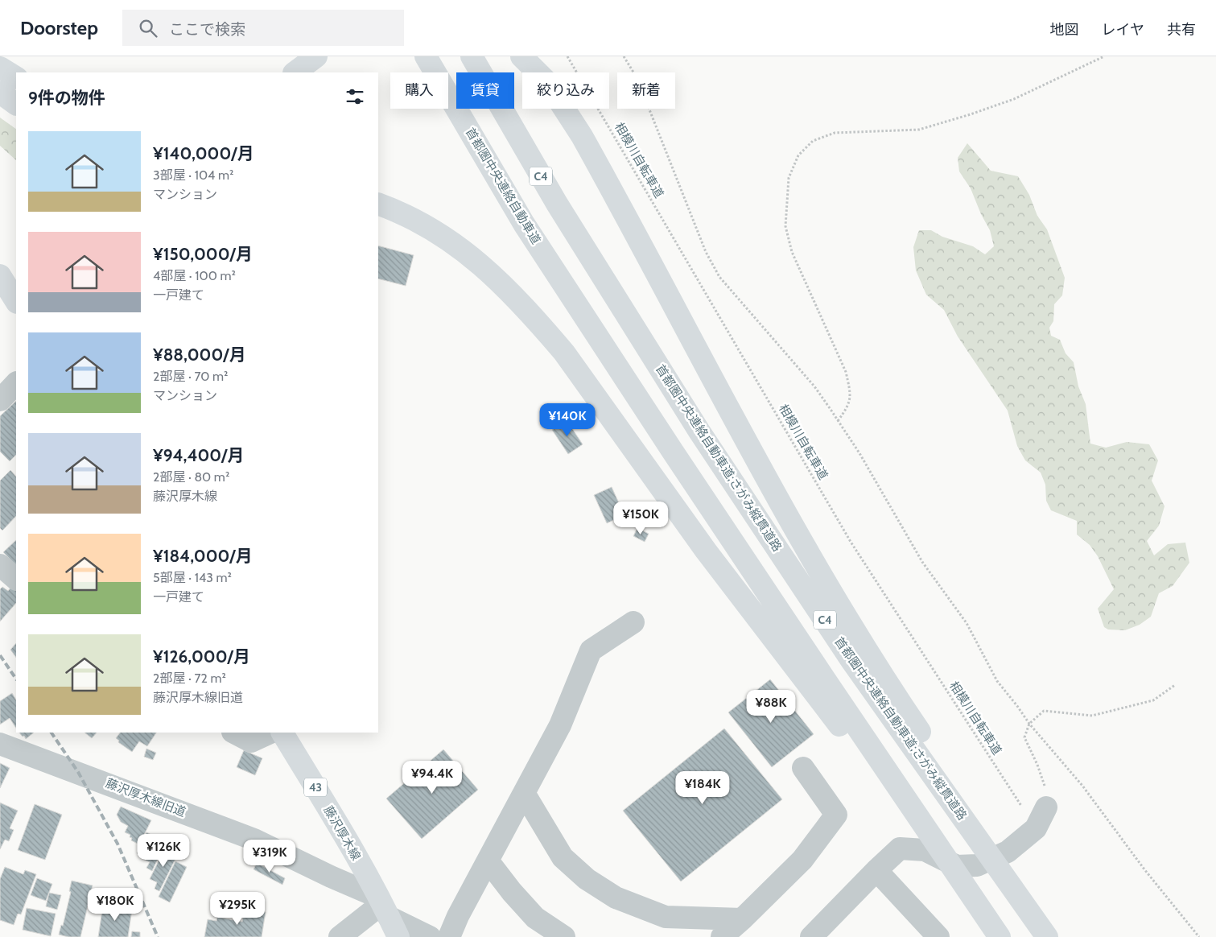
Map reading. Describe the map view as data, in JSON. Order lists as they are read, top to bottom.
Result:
{
  "streets": {
    "main road": [
      "C4",
      "首都圏中央連絡自動車道",
      "首都圏中央連絡自動車道;さがみ縦貫道路",
      "43",
      "藤沢厚木線"
    ],
    "street": ["藤沢厚木線旧道"],
    "path": ["相模川自転車道"]
  },
  "crossings": [
    ["藤沢厚木線旧道", "藤沢厚木線"]
  ],
  "page": {
    "header": "Doorstep",
    "search": "ここで検索",
    "nav": ["地図", "レイヤ", "共有"],
    "chip": [
      "購入",
      "賃貸",
      "絞り込み",
      "新着"
    ],
    "heading": "9件の物件",
    "list": [
      {
        "name": "¥140,000/月",
        "note": "3部屋 · 104 m² · マンション"
      },
      {
        "name": "¥150,000/月",
        "note": "4部屋 · 100 m² · 一戸建て"
      },
      {
        "name": "¥88,000/月",
        "note": "2部屋 · 70 m² · マンション"
      },
      {
        "name": "¥94,400/月",
        "note": "2部屋 · 80 m² · 藤沢厚木線"
      },
      {
        "name": "¥184,000/月",
        "note": "5部屋 · 143 m² · 一戸建て"
      },
      {
        "name": "¥126,000/月",
        "note": "2部屋 · 72 m² · 藤沢厚木線旧道"
      }
    ],
    "price": [
      "¥140K",
      "¥150K",
      "¥88K",
      "¥94.4K",
      "¥184K",
      "¥126K",
      "¥319K",
      "¥180K",
      "¥295K"
    ]
  }
}
